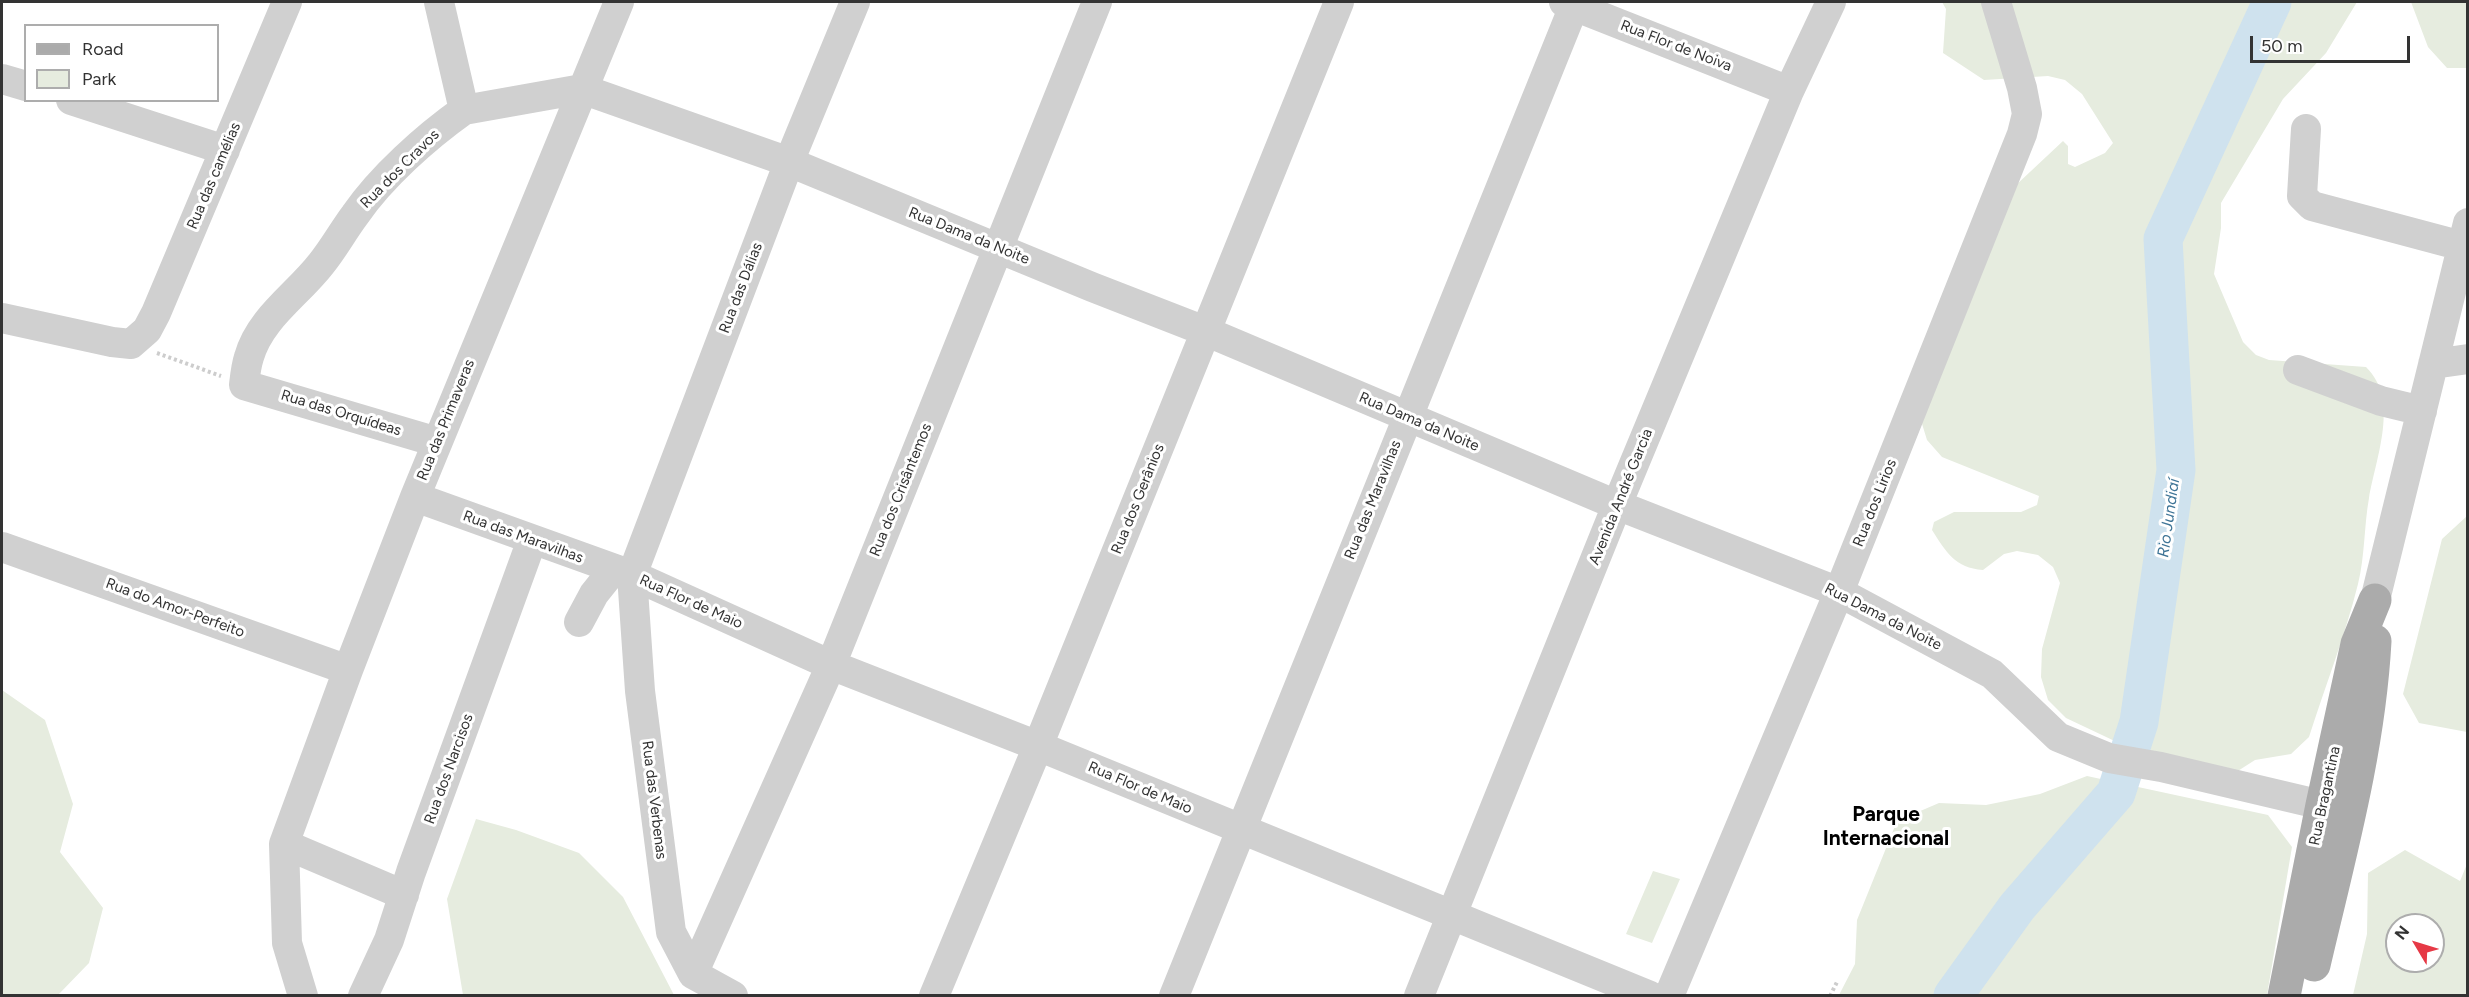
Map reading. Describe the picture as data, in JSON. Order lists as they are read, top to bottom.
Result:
{
  "streets": {
    "main road": ["Rua Bragantina"],
    "street": [
      "Rua Flor de Noiva",
      "Rua dos Cravos",
      "Rua das camélias",
      "Rua Dama da Noite",
      "Rua das Dálias",
      "Rua das Orquídeas",
      "Rua das Primaveras",
      "Rua dos Crisântemos",
      "Avenida André Garcia",
      "Rua dos Gerânios",
      "Rua das Maravilhas",
      "Rua dos Lirios",
      "Rua Flor de Maio",
      "Rua do Amor-Perfeito",
      "Rua dos Narcisos",
      "Rua das Verbenas"
    ]
  },
  "crossings": [
    ["Rua Flor de Noiva", "Avenida André Garcia"],
    ["Rua Flor de Noiva", "Rua das Maravilhas"],
    ["Rua dos Cravos", "Rua Dama da Noite"],
    ["Rua dos Cravos", "Rua das Orquídeas"],
    ["Rua Dama da Noite", "Rua das Dálias"],
    ["Rua Dama da Noite", "Rua das Primaveras"],
    ["Rua Dama da Noite", "Rua dos Crisântemos"],
    ["Rua Dama da Noite", "Avenida André Garcia"],
    ["Rua Dama da Noite", "Rua dos Gerânios"],
    ["Rua Dama da Noite", "Rua das Maravilhas"],
    ["Rua Dama da Noite", "Rua dos Lirios"],
    ["Rua Dama da Noite", "Rua Bragantina"],
    ["Rua das Dálias", "Rua das Maravilhas"],
    ["Rua das Dálias", "Rua Flor de Maio"],
    ["Rua das Dálias", "Rua das Verbenas"],
    ["Rua das Orquídeas", "Rua das Primaveras"],
    ["Rua das Primaveras", "Rua das Maravilhas"],
    ["Rua das Primaveras", "Rua do Amor-Perfeito"],
    ["Rua dos Crisântemos", "Rua Flor de Maio"],
    ["Rua dos Crisântemos", "Rua das Verbenas"],
    ["Avenida André Garcia", "Rua Flor de Maio"],
    ["Rua dos Gerânios", "Rua Flor de Maio"],
    ["Rua das Maravilhas", "Rua Flor de Maio"],
    ["Rua das Maravilhas", "Rua dos Narcisos"],
    ["Rua das Maravilhas", "Rua das Verbenas"],
    ["Rua Flor de Maio", "Rua das Verbenas"]
  ],
  "districts": ["Parque Internacional"],
  "water": ["Rio Jundiaí"],
  "legend": ["Road", "Park"],
  "scale_bar": "50 m",
  "north": "top left"
}
